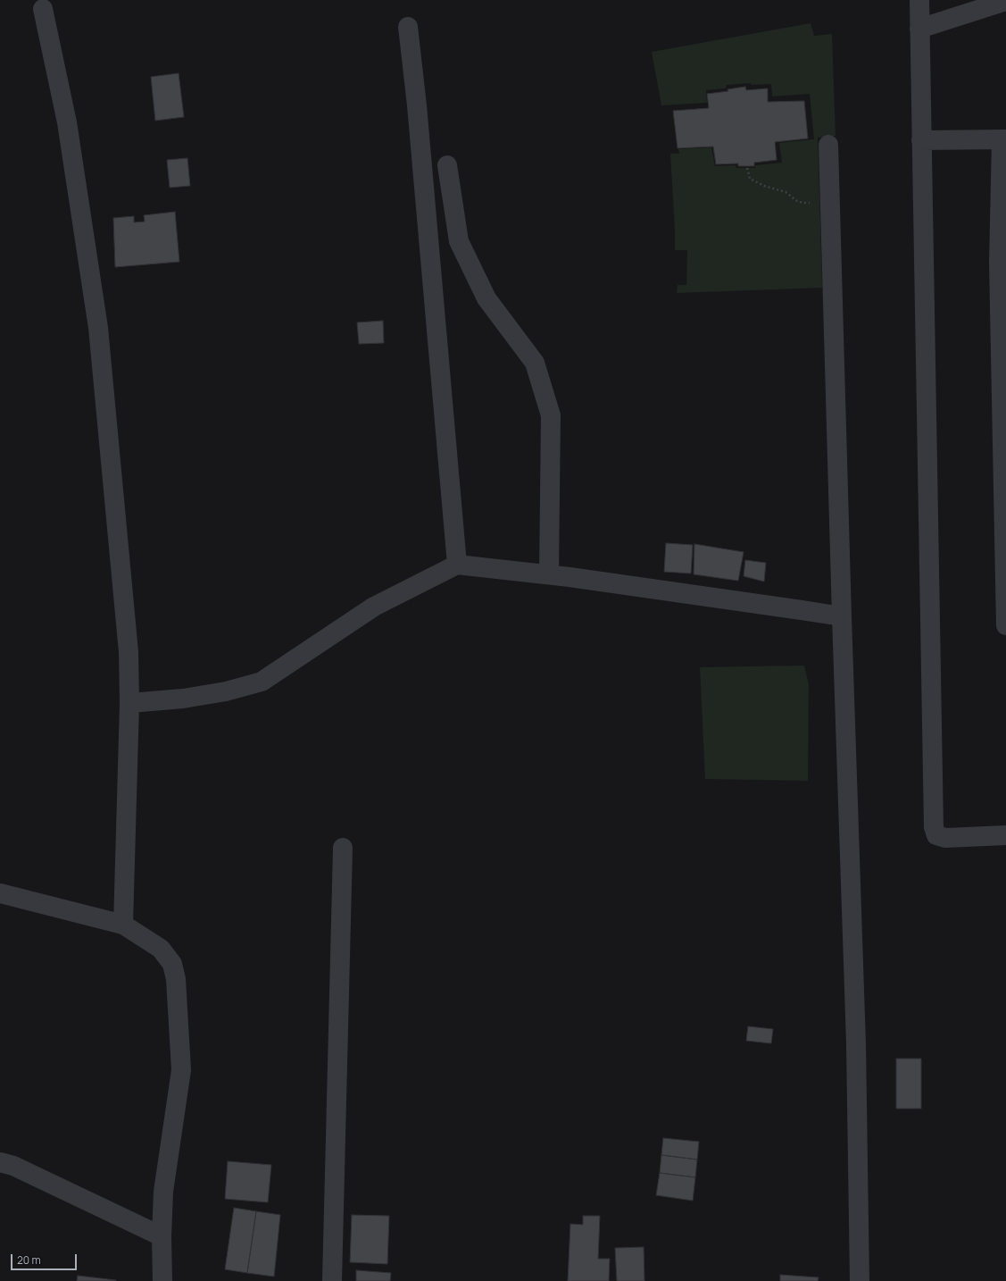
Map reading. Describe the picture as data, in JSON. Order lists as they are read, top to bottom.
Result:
{
  "scale_bar": "20 m"
}
